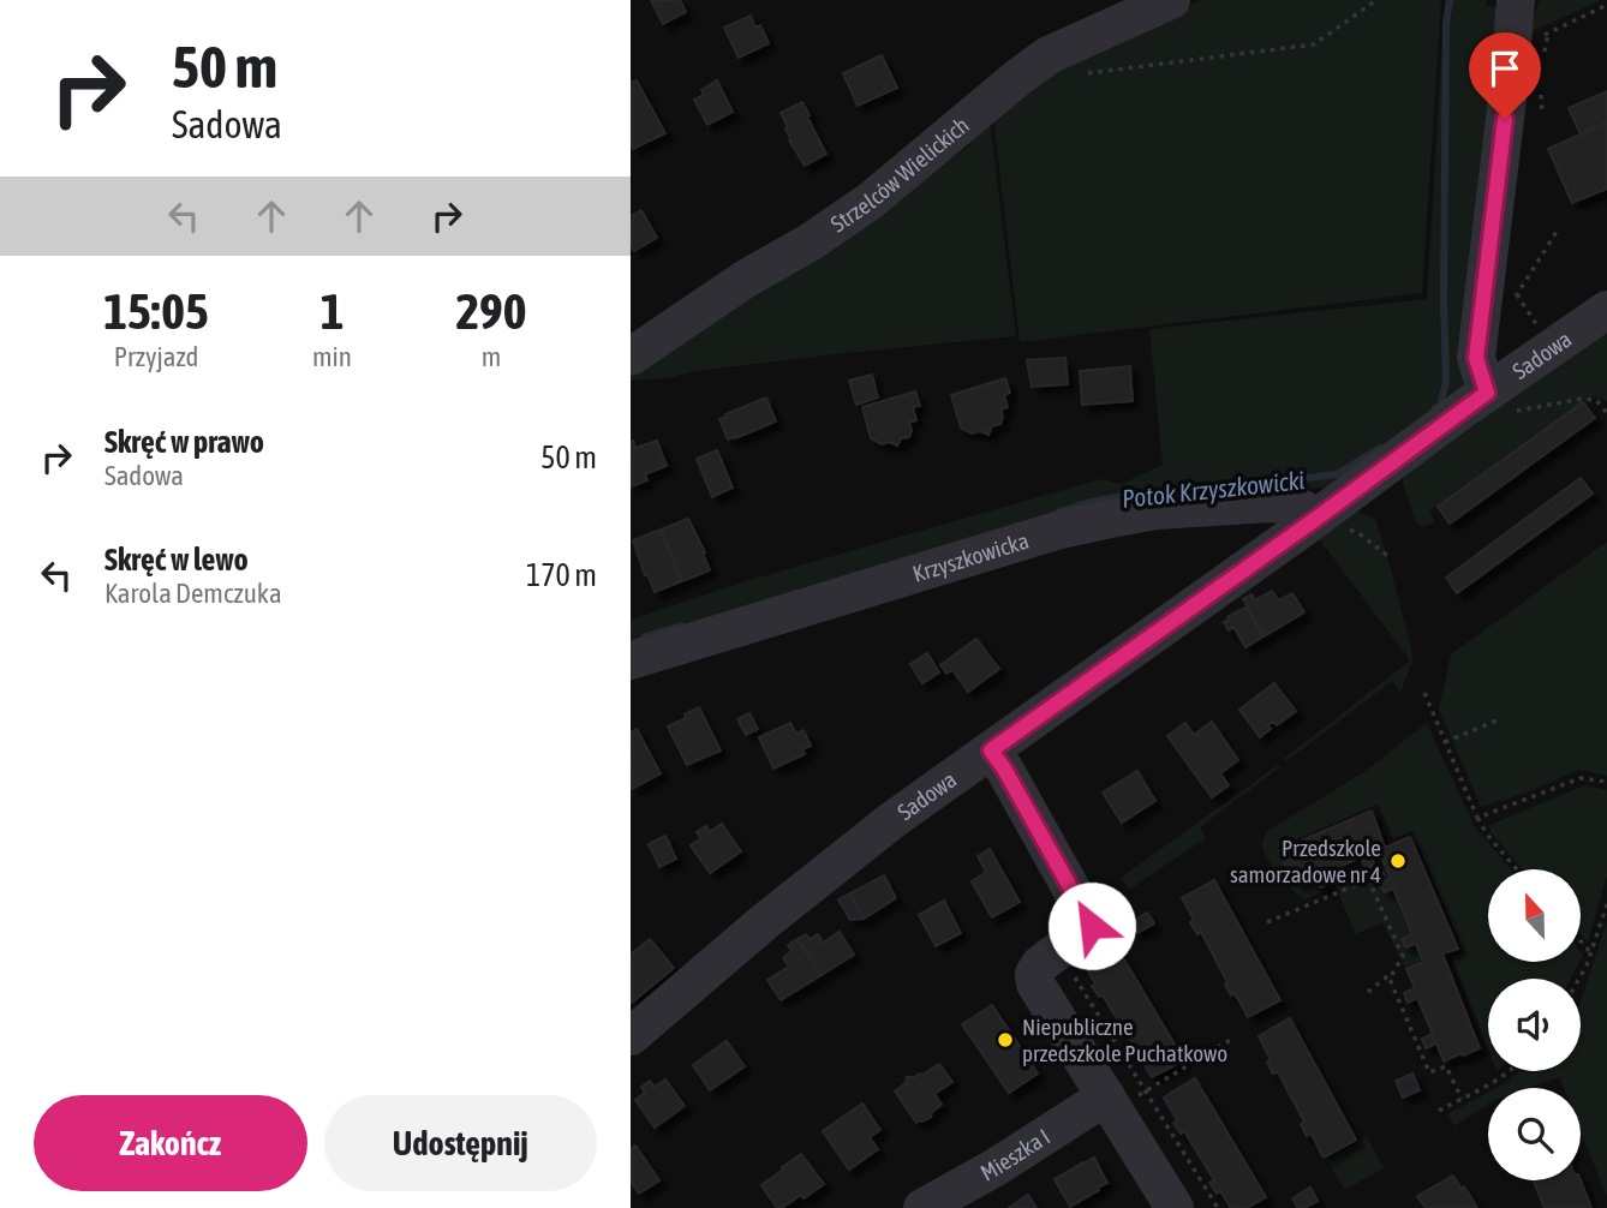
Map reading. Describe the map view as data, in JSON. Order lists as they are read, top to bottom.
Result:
{
  "streets": {
    "street": [
      "Strzelców Wielickich",
      "Sadowa",
      "Krzyszkowicka",
      "Mieszka I"
    ]
  },
  "crossings": [
    ["Sadowa", "Krzyszkowicka"]
  ],
  "water": ["Potok Krzyszkowicki"],
  "places": ["Przedszkole samorzadowe nr 4", "Niepubliczne przedszkole Puchatkowo"],
  "north": "top",
  "page": {
    "turn": ["50 m", "Sadowa"],
    "eta": [
      "15:05",
      "Przyjazd",
      "1",
      "min",
      "290",
      "m"
    ],
    "list": [
      {
        "name": "Skręć w prawo",
        "note": "Sadowa",
        "value": "50 m"
      },
      {
        "name": "Skręć w lewo",
        "note": "Karola Demczuka",
        "value": "170 m"
      }
    ],
    "buttons": ["Zakończ", "Udostępnij"]
  }
}
